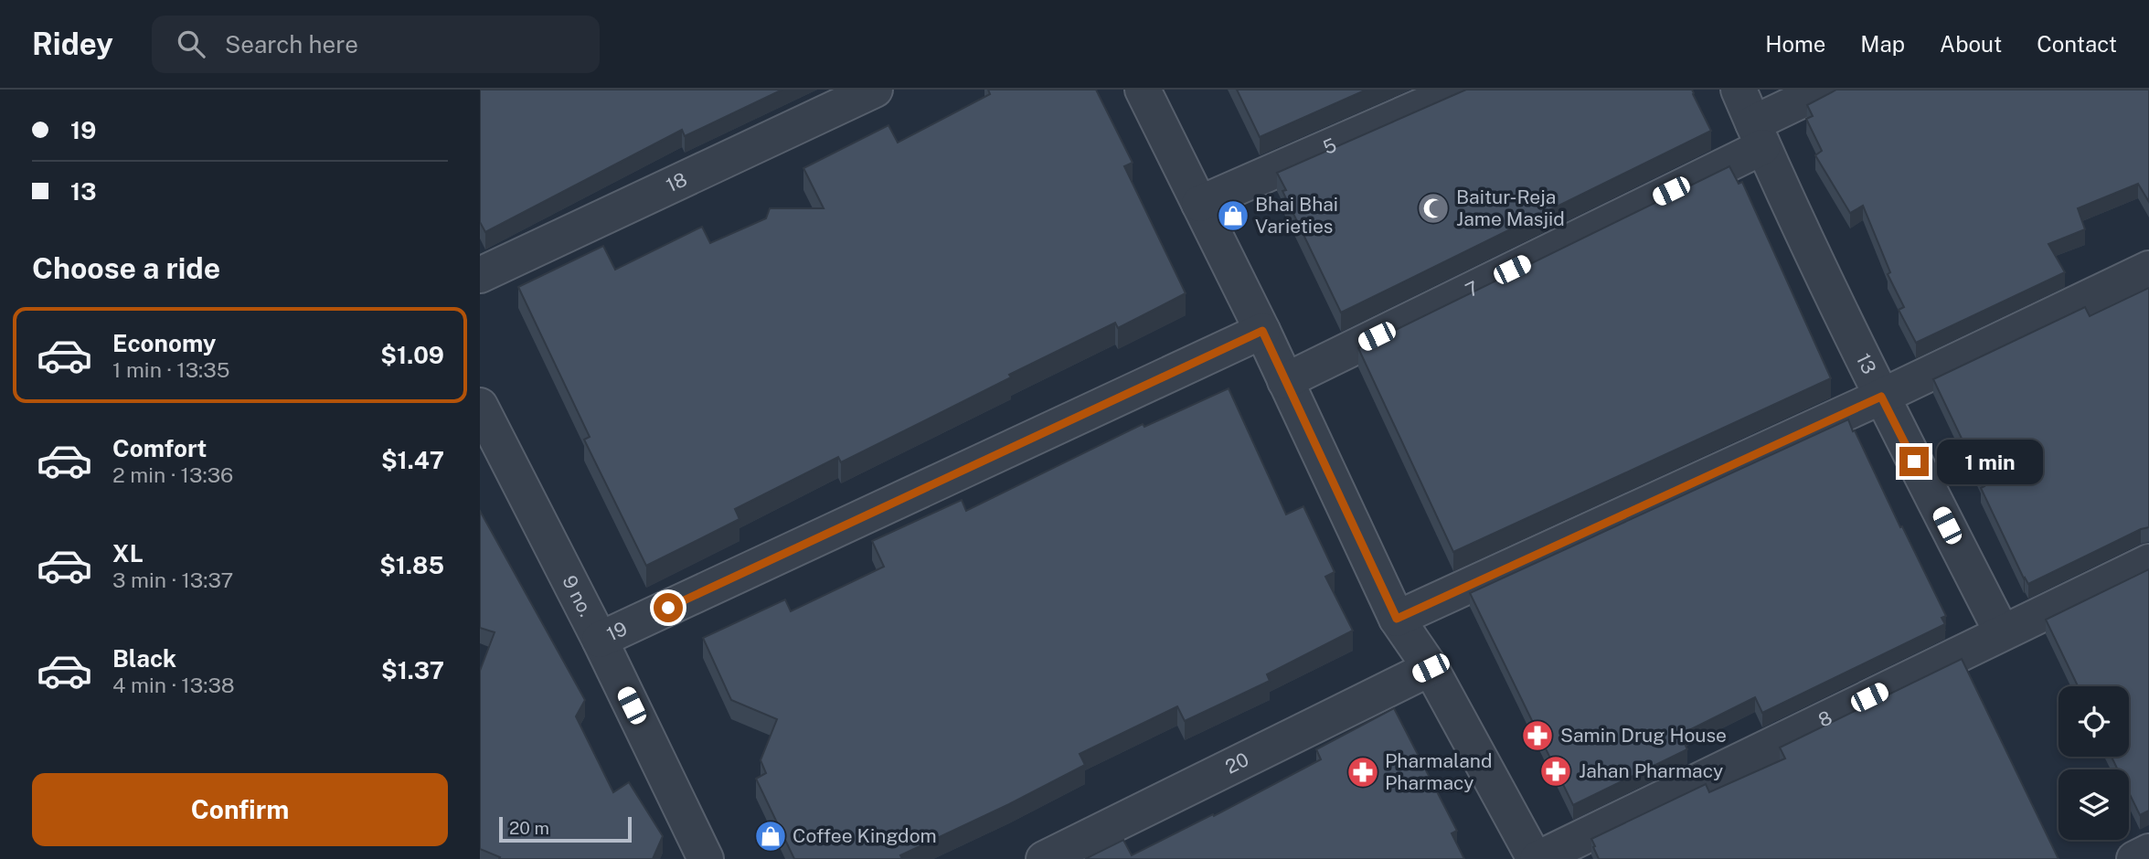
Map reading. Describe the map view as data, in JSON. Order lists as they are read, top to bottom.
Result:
{
  "streets": {
    "street": [
      "5",
      "18",
      "7",
      "13",
      "9 no.",
      "19",
      "8",
      "20"
    ]
  },
  "crossings": [
    ["7", "13"],
    ["13", "8"],
    ["9 no.", "19"]
  ],
  "places": {
    "mosque": ["Baitur-Reja Jame Masjid"],
    "shop": ["Bhai Bhai Varieties", "Coffee Kingdom"],
    "pharmacy": ["Samin Drug House", "Jahan Pharmacy", "Pharmaland Pharmacy"]
  },
  "scale_bar": "20 m",
  "page": {
    "header": "Ridey",
    "search": "Search here",
    "nav": [
      "Home",
      "Map",
      "About",
      "Contact"
    ],
    "banner": ["19", "13"],
    "heading": "Choose a ride",
    "list": [
      {
        "name": "Economy",
        "note": "1 min · 13:35",
        "value": "$1.09"
      },
      {
        "name": "Comfort",
        "note": "2 min · 13:36",
        "value": "$1.47"
      },
      {
        "name": "XL",
        "note": "3 min · 13:37",
        "value": "$1.85"
      },
      {
        "name": "Black",
        "note": "4 min · 13:38",
        "value": "$1.37"
      }
    ],
    "bubble": "1 min",
    "buttons": "Confirm",
    "scale": "20 m"
  }
}
